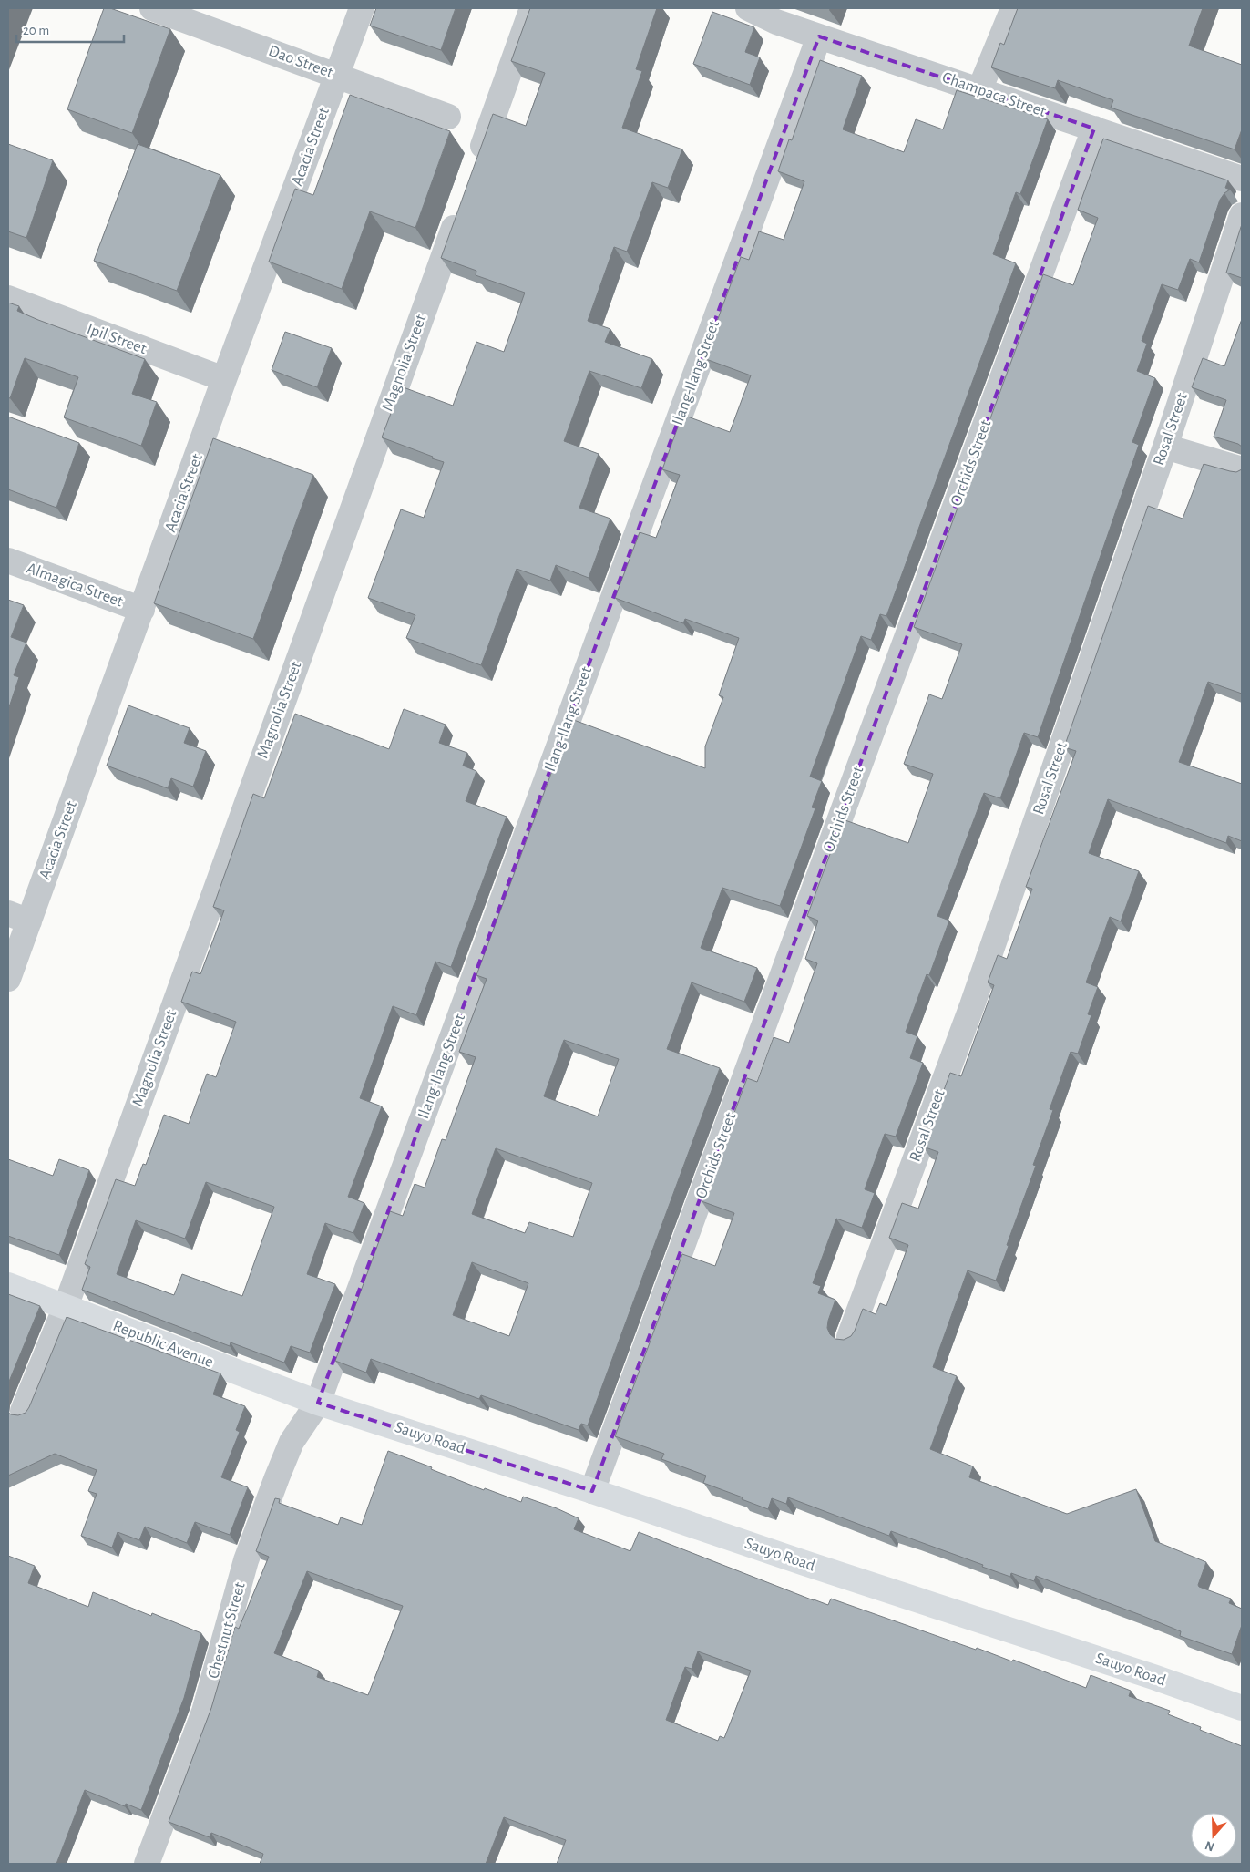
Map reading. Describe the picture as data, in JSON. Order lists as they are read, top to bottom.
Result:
{
  "streets": {
    "main road": ["Republic Avenue", "Sauyo Road"],
    "street": [
      "Dao Street",
      "Champaca Street",
      "Acacia Street",
      "Ipil Street",
      "Magnolia Street",
      "Ilang-Ilang Street",
      "Rosal Street",
      "Orchids Street",
      "Almagica Street",
      "Chestnut Street"
    ]
  },
  "crossings": [
    ["Dao Street", "Acacia Street"],
    ["Champaca Street", "Ilang-Ilang Street"],
    ["Champaca Street", "Orchids Street"],
    ["Acacia Street", "Ipil Street"],
    ["Acacia Street", "Almagica Street"],
    ["Magnolia Street", "Republic Avenue"],
    ["Ilang-Ilang Street", "Republic Avenue"],
    ["Ilang-Ilang Street", "Sauyo Road"],
    ["Ilang-Ilang Street", "Chestnut Street"],
    ["Orchids Street", "Sauyo Road"],
    ["Republic Avenue", "Sauyo Road"],
    ["Republic Avenue", "Chestnut Street"],
    ["Sauyo Road", "Chestnut Street"]
  ],
  "scale_bar": "20 m",
  "north": "bottom"
}
